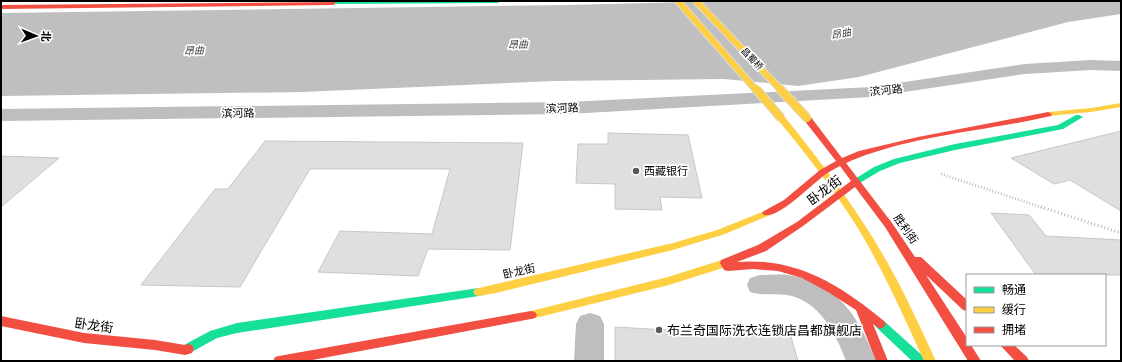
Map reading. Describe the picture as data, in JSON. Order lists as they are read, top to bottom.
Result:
{
  "streets": {
    "main road": ["昌蜀桥", "卧龙街", "胜利街"],
    "street": ["滨河路"]
  },
  "crossings": [
    ["昌蜀桥", "卧龙街"],
    ["昌蜀桥", "胜利街"],
    ["卧龙街", "胜利街"]
  ],
  "water": ["昂曲"],
  "places": ["西藏银行", "布兰奇国际洗衣连锁店昌都旗舰店"],
  "legend": ["畅通", "缓行", "拥堵"],
  "north": "right"
}
